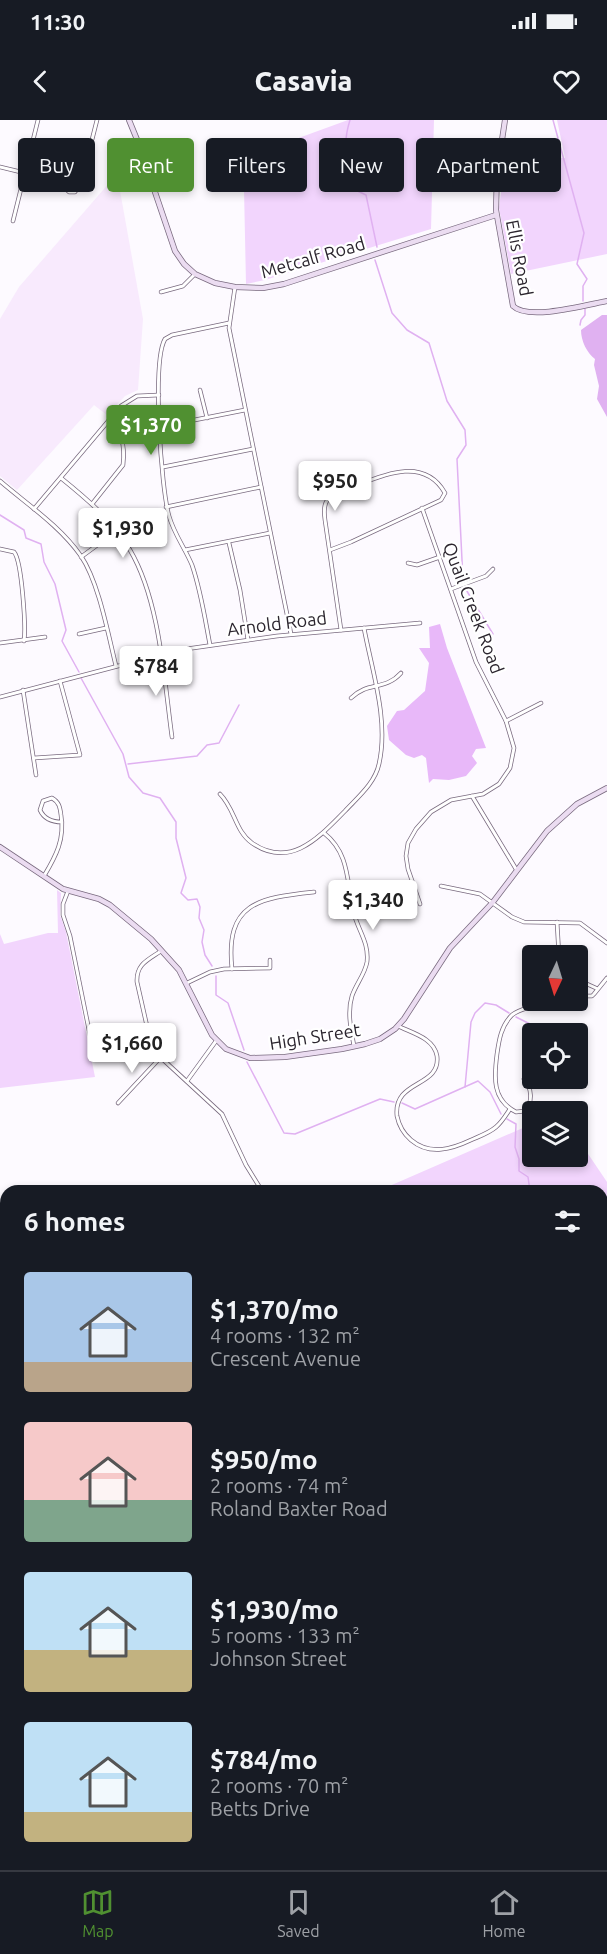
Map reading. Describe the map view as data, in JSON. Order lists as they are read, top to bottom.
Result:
{
  "streets": {
    "street": [
      "Metcalf Road",
      "Ellis Road",
      "Quail Creek Road",
      "Arnold Road",
      "High Street"
    ]
  },
  "crossings": [
    ["Metcalf Road", "Ellis Road"]
  ],
  "north": "bottom",
  "page": {
    "status": "11:30",
    "header": "Casavia",
    "chip": [
      "Buy",
      "Rent",
      "Filters",
      "New",
      "Apartment"
    ],
    "price": [
      "$1,370",
      "$950",
      "$1,930",
      "$784",
      "$1,340",
      "$1,660"
    ],
    "heading": "6 homes",
    "list": [
      {
        "name": "$1,370/mo",
        "note": "4 rooms · 132 m² · Crescent Avenue"
      },
      {
        "name": "$950/mo",
        "note": "2 rooms · 74 m² · Roland Baxter Road"
      },
      {
        "name": "$1,930/mo",
        "note": "5 rooms · 133 m² · Johnson Street"
      },
      {
        "name": "$784/mo",
        "note": "2 rooms · 70 m² · Betts Drive"
      }
    ],
    "tabs": ["Map", "Saved", "Home"]
  }
}
